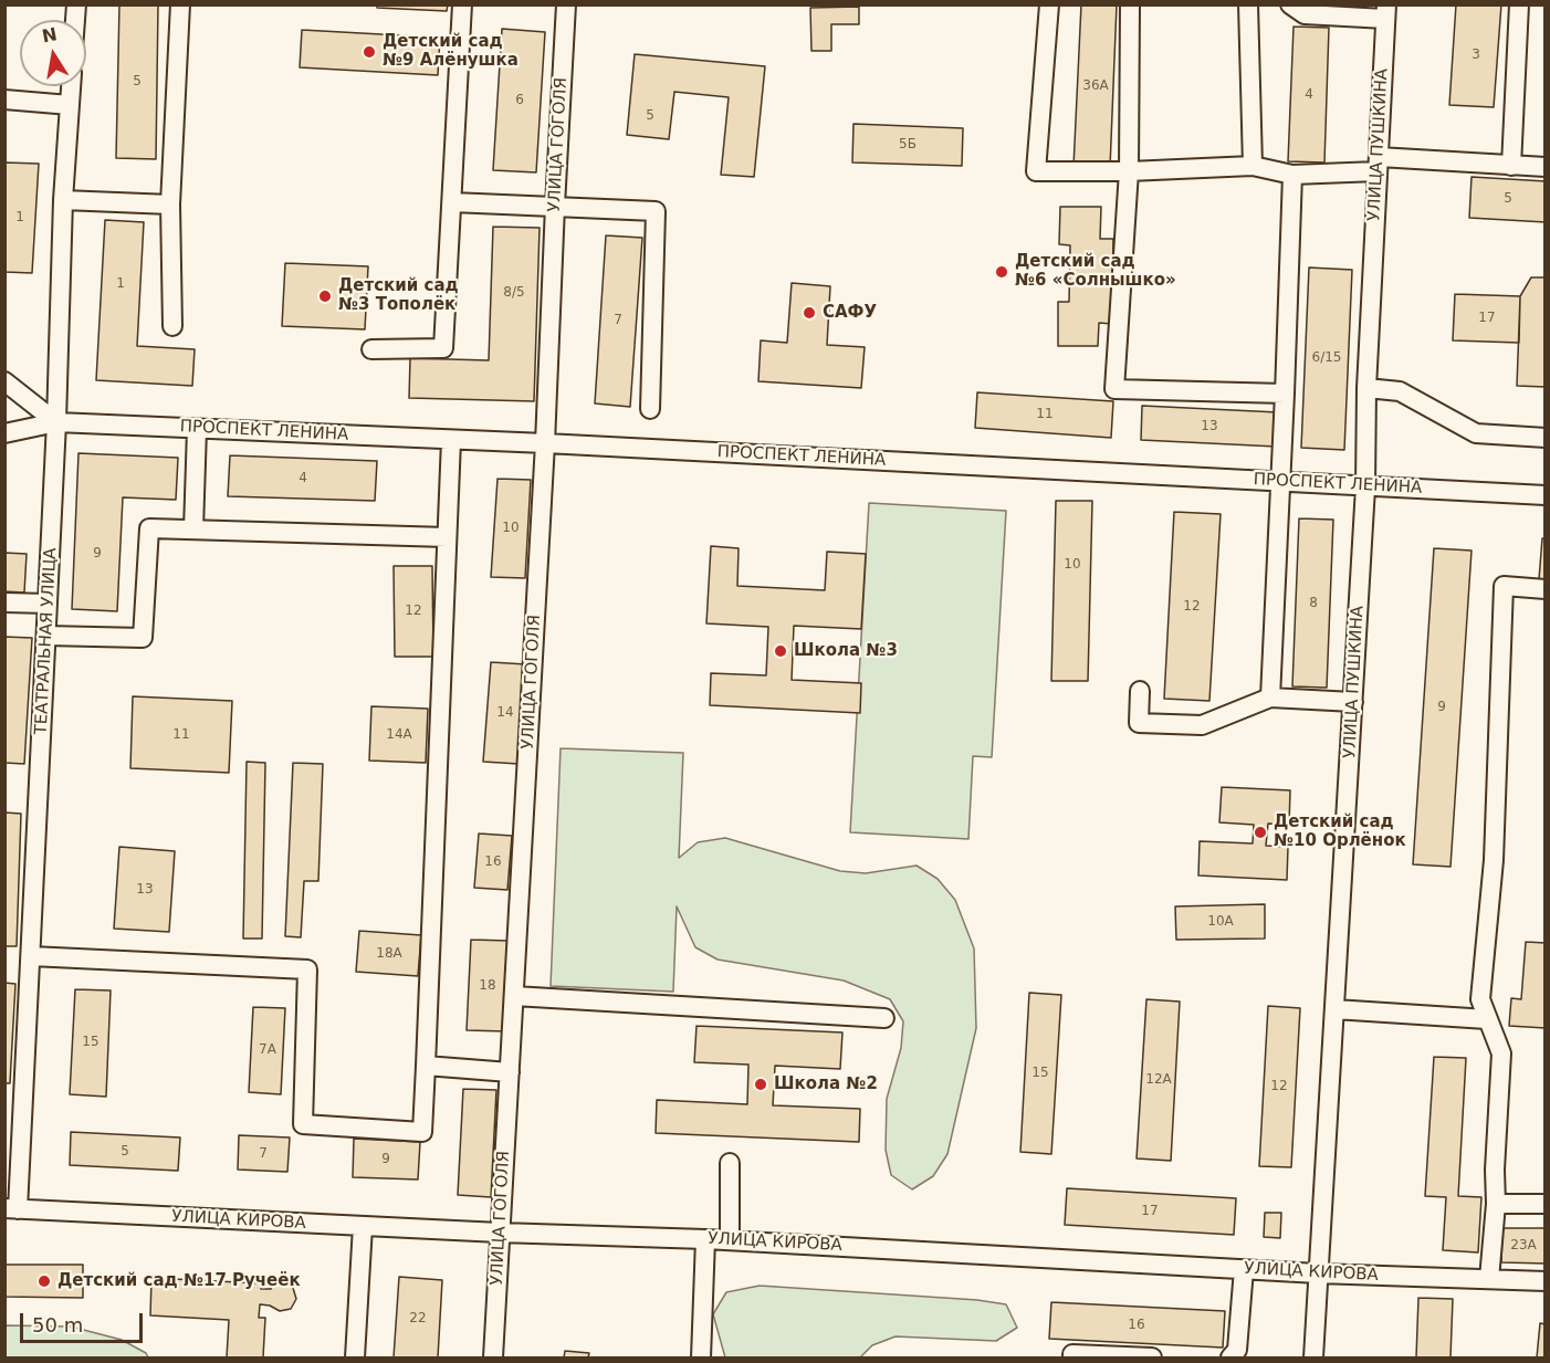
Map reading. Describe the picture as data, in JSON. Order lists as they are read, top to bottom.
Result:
{
  "streets": {
    "street": [
      "УЛИЦА ГОГОЛЯ",
      "УЛИЦА ПУШКИНА",
      "ПРОСПЕКТ ЛЕНИНА",
      "ТЕАТРАЛЬНАЯ УЛИЦА",
      "УЛИЦА КИРОВА"
    ]
  },
  "crossings": [
    ["УЛИЦА ГОГОЛЯ", "ПРОСПЕКТ ЛЕНИНА"],
    ["УЛИЦА ГОГОЛЯ", "УЛИЦА КИРОВА"],
    ["УЛИЦА ПУШКИНА", "ПРОСПЕКТ ЛЕНИНА"],
    ["УЛИЦА ПУШКИНА", "УЛИЦА КИРОВА"],
    ["ПРОСПЕКТ ЛЕНИНА", "ТЕАТРАЛЬНАЯ УЛИЦА"],
    ["ТЕАТРАЛЬНАЯ УЛИЦА", "УЛИЦА КИРОВА"]
  ],
  "places": [
    "Детский сад №9 Алёнушка",
    "Детский сад №6 «Солнышко»",
    "Детский сад №3 Тополёк",
    "САФУ",
    "Школа №3",
    "Детский сад №10 Орлёнок",
    "Школа №2",
    "Детский сад №17 Ручеёк"
  ],
  "house_numbers": [
    "3",
    "5",
    "36А",
    "4",
    "6",
    "5",
    "5Б",
    "5",
    "1",
    "1",
    "8/5",
    "17",
    "7",
    "6/15",
    "11",
    "13",
    "4",
    "10",
    "9",
    "10",
    "8",
    "12",
    "12",
    "9",
    "14",
    "11",
    "14А",
    "16",
    "13",
    "10А",
    "18А",
    "18",
    "15",
    "7А",
    "15",
    "12А",
    "12",
    "5",
    "7",
    "9",
    "17",
    "23А",
    "22",
    "16"
  ],
  "scale_bar": "50 m",
  "north": "top"
}
